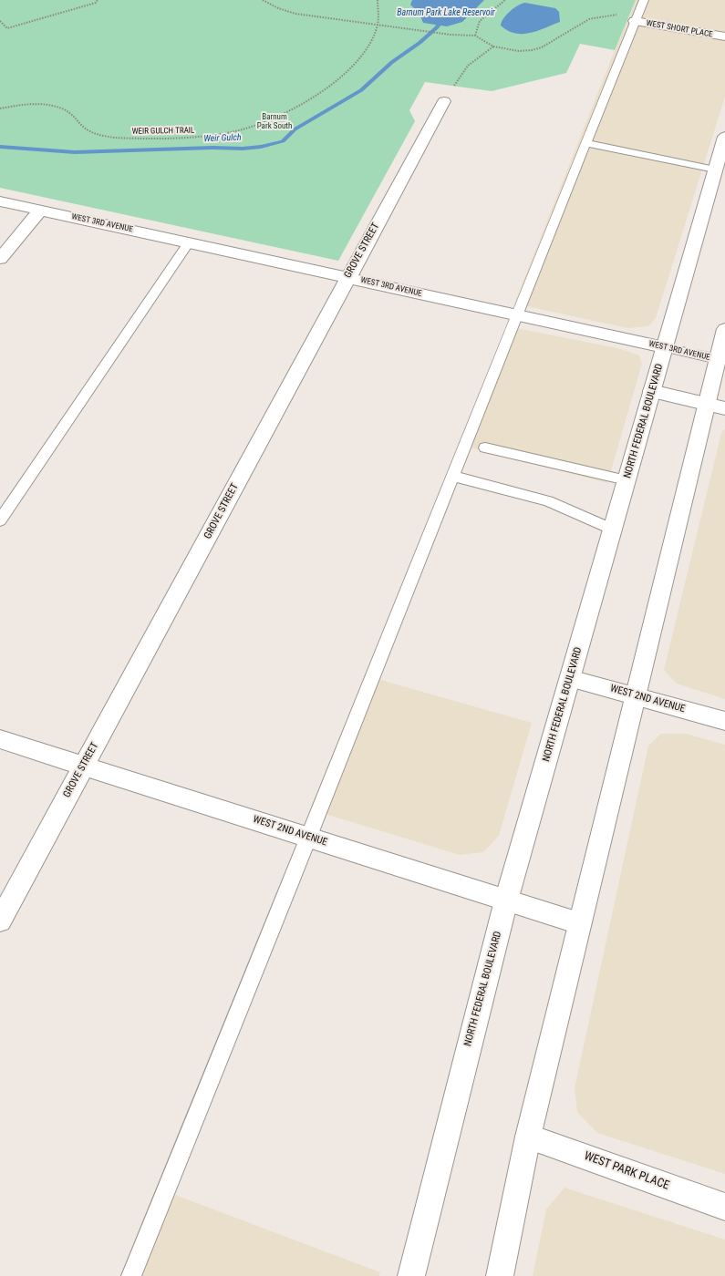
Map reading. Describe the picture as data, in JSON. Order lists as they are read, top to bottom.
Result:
{
  "streets": {
    "street": [
      "WEST SHORT PLACE",
      "WEST 3RD AVENUE",
      "GROVE STREET",
      "NORTH FEDERAL BOULEVARD",
      "WEST 2ND AVENUE",
      "WEST PARK PLACE"
    ],
    "path": ["WEIR GULCH TRAIL"]
  },
  "crossings": [
    ["WEST 3RD AVENUE", "GROVE STREET"],
    ["WEST 3RD AVENUE", "NORTH FEDERAL BOULEVARD"],
    ["GROVE STREET", "WEST 2ND AVENUE"],
    ["NORTH FEDERAL BOULEVARD", "WEST 2ND AVENUE"]
  ],
  "water": ["Barnum Park Lake Reservoir", "Weir Gulch"],
  "parks": ["Barnum Park South"]
}
